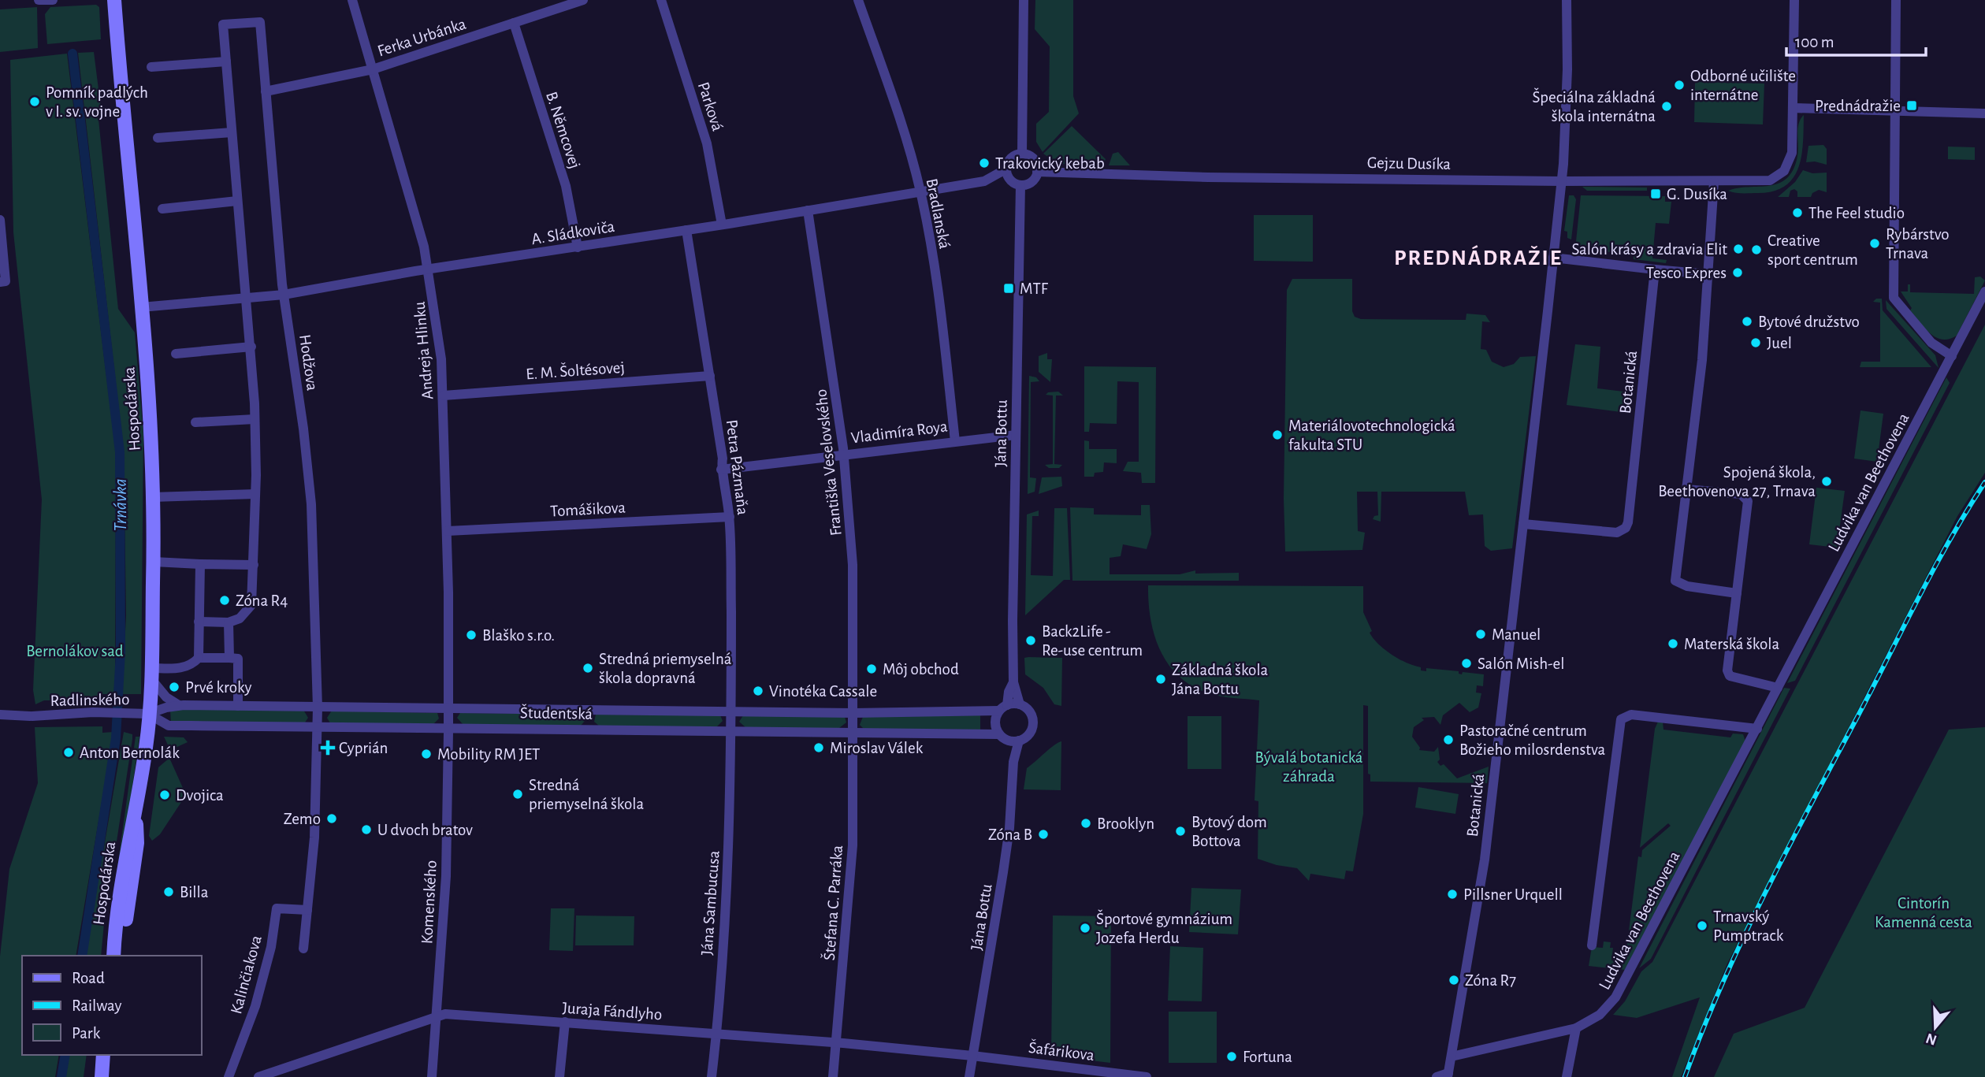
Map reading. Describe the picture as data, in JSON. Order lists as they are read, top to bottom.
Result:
{
  "streets": {
    "street": [
      "Ferka Urbánka",
      "Parková",
      "B. Němcovej",
      "Gejzu Dusíka",
      "Bradlanská",
      "A. Sládkoviča",
      "Andreja Hlinku",
      "Hodžova",
      "E. M. Šoltésovej",
      "Botanická",
      "Hospodárska",
      "Vladimíra Roya",
      "Jána Bottu",
      "Františka Veselovského",
      "Petra Pázmaňa",
      "Ludvika van Beethovena",
      "Tomášikova",
      "Radlinského",
      "Študentská",
      "Komenského",
      "Jána Sambucusa",
      "Štefana C. Parráka",
      "Kalinčiakova",
      "Juraja Fándlyho",
      "Šafárikova"
    ]
  },
  "crossings": [
    ["Ferka Urbánka", "B. Němcovej"],
    ["Ferka Urbánka", "Andreja Hlinku"],
    ["Ferka Urbánka", "Hodžova"],
    ["Parková", "A. Sládkoviča"],
    ["B. Němcovej", "A. Sládkoviča"],
    ["Gejzu Dusíka", "A. Sládkoviča"],
    ["Gejzu Dusíka", "Botanická"],
    ["Gejzu Dusíka", "Jána Bottu"],
    ["Bradlanská", "A. Sládkoviča"],
    ["Bradlanská", "Vladimíra Roya"],
    ["A. Sládkoviča", "Andreja Hlinku"],
    ["A. Sládkoviča", "Hodžova"],
    ["A. Sládkoviča", "Hospodárska"],
    ["A. Sládkoviča", "Jána Bottu"],
    ["A. Sládkoviča", "Františka Veselovského"],
    ["A. Sládkoviča", "Petra Pázmaňa"],
    ["Andreja Hlinku", "E. M. Šoltésovej"],
    ["Andreja Hlinku", "Tomášikova"],
    ["Andreja Hlinku", "Študentská"],
    ["Andreja Hlinku", "Komenského"],
    ["Hodžova", "Študentská"],
    ["E. M. Šoltésovej", "Petra Pázmaňa"],
    ["Botanická", "Ludvika van Beethovena"],
    ["Hospodárska", "Radlinského"],
    ["Hospodárska", "Študentská"],
    ["Vladimíra Roya", "Jána Bottu"],
    ["Vladimíra Roya", "Františka Veselovského"],
    ["Vladimíra Roya", "Petra Pázmaňa"],
    ["Jána Bottu", "Študentská"],
    ["Jána Bottu", "Juraja Fándlyho"],
    ["Jána Bottu", "Šafárikova"],
    ["Františka Veselovského", "Študentská"],
    ["Františka Veselovského", "Štefana C. Parráka"],
    ["Petra Pázmaňa", "Tomášikova"],
    ["Petra Pázmaňa", "Študentská"],
    ["Petra Pázmaňa", "Jána Sambucusa"],
    ["Radlinského", "Študentská"],
    ["Študentská", "Komenského"],
    ["Študentská", "Jána Sambucusa"],
    ["Študentská", "Štefana C. Parráka"],
    ["Komenského", "Juraja Fándlyho"],
    ["Jána Sambucusa", "Juraja Fándlyho"],
    ["Štefana C. Parráka", "Juraja Fándlyho"],
    ["Juraja Fándlyho", "Šafárikova"]
  ],
  "districts": ["PREDNÁDRAŽIE"],
  "water": ["Trnávka"],
  "parks": ["Bernolákov sad", "Bývalá botanická záhrada", "Cintorín Kamenná cesta"],
  "places": {
    "other": [
      "Odborné učilište internátne",
      "Pomník padlých v I. sv. vojne",
      "Špeciálna základná škola internátna",
      "Trakovický kebab",
      "The Feel studio",
      "Rybárstvo Trnava",
      "Salón krásy a zdravia Elit",
      "Creative sport centrum",
      "Tesco Expres",
      "Bytové družstvo",
      "Juel",
      "Materiálovotechnologická fakulta STU",
      "Spojená škola, Beethovenova 27, Trnava",
      "Zóna R4",
      "Manuel",
      "Blaško s.r.o.",
      "Back2Life - Re-use centrum",
      "Materská škola",
      "Salón Mish-el",
      "Stredná priemyselná škola dopravná",
      "Môj obchod",
      "Základná škola Jána Bottu",
      "Prvé kroky",
      "Vinotéka Cassale",
      "Pastoračné centrum Božieho milosrdenstva",
      "Miroslav Válek",
      "Anton Bernolák",
      "Mobility RM JET",
      "Stredná priemyselná škola",
      "Dvojica",
      "Zemo",
      "Brooklyn",
      "U dvoch bratov",
      "Bytový dom Bottova",
      "Zóna B",
      "Billa",
      "Pillsner Urquell",
      "Trnavský Pumptrack",
      "Športové gymnázium Jozefa Herdu",
      "Zóna R7",
      "Fortuna"
    ],
    "transit": ["Prednádražie", "G. Dusíka", "MTF"],
    "health": ["Cyprián"]
  },
  "legend": ["Road", "Railway", "Park"],
  "scale_bar": "100 m",
  "north": "bottom"
}
